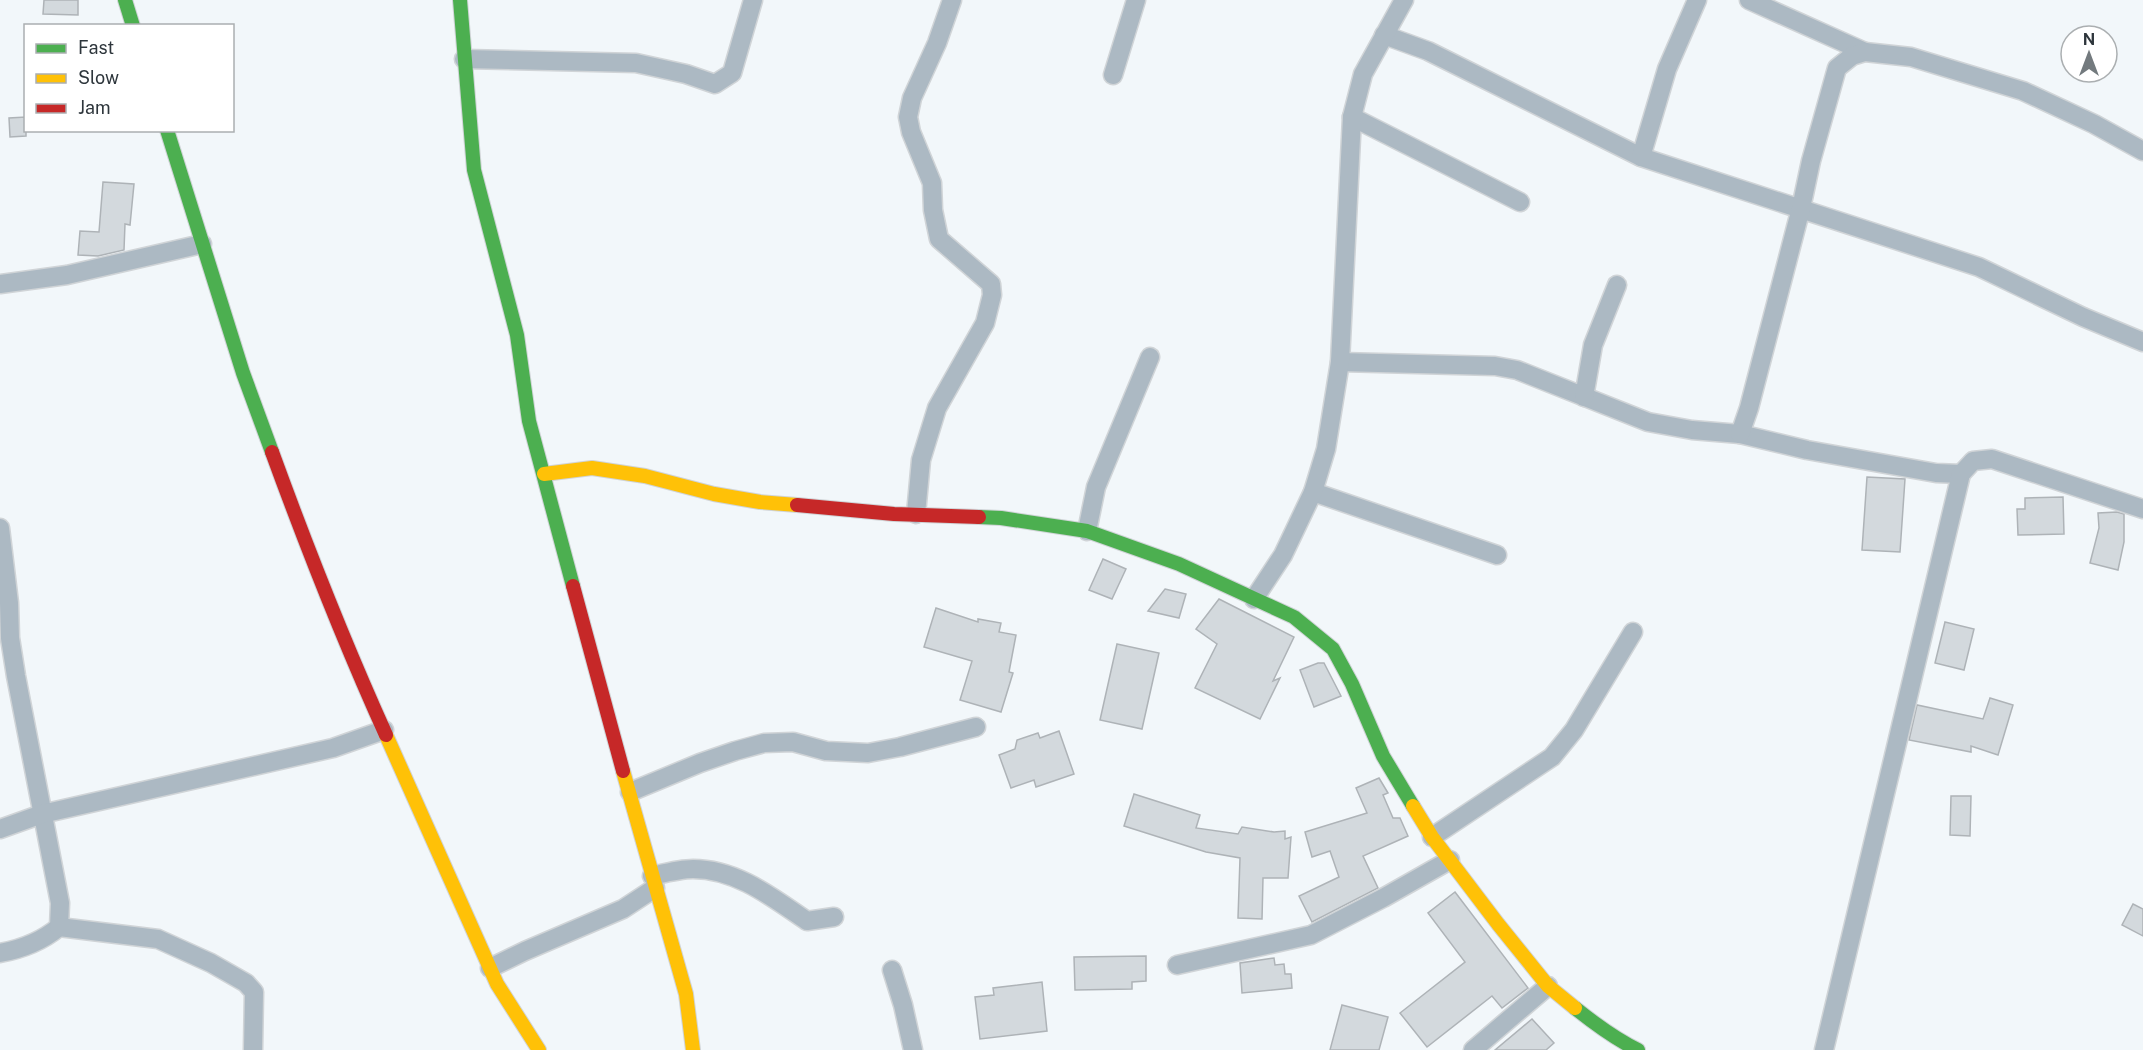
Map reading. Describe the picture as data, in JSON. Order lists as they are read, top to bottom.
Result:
{
  "legend": ["Fast", "Slow", "Jam"],
  "north": "top"
}
